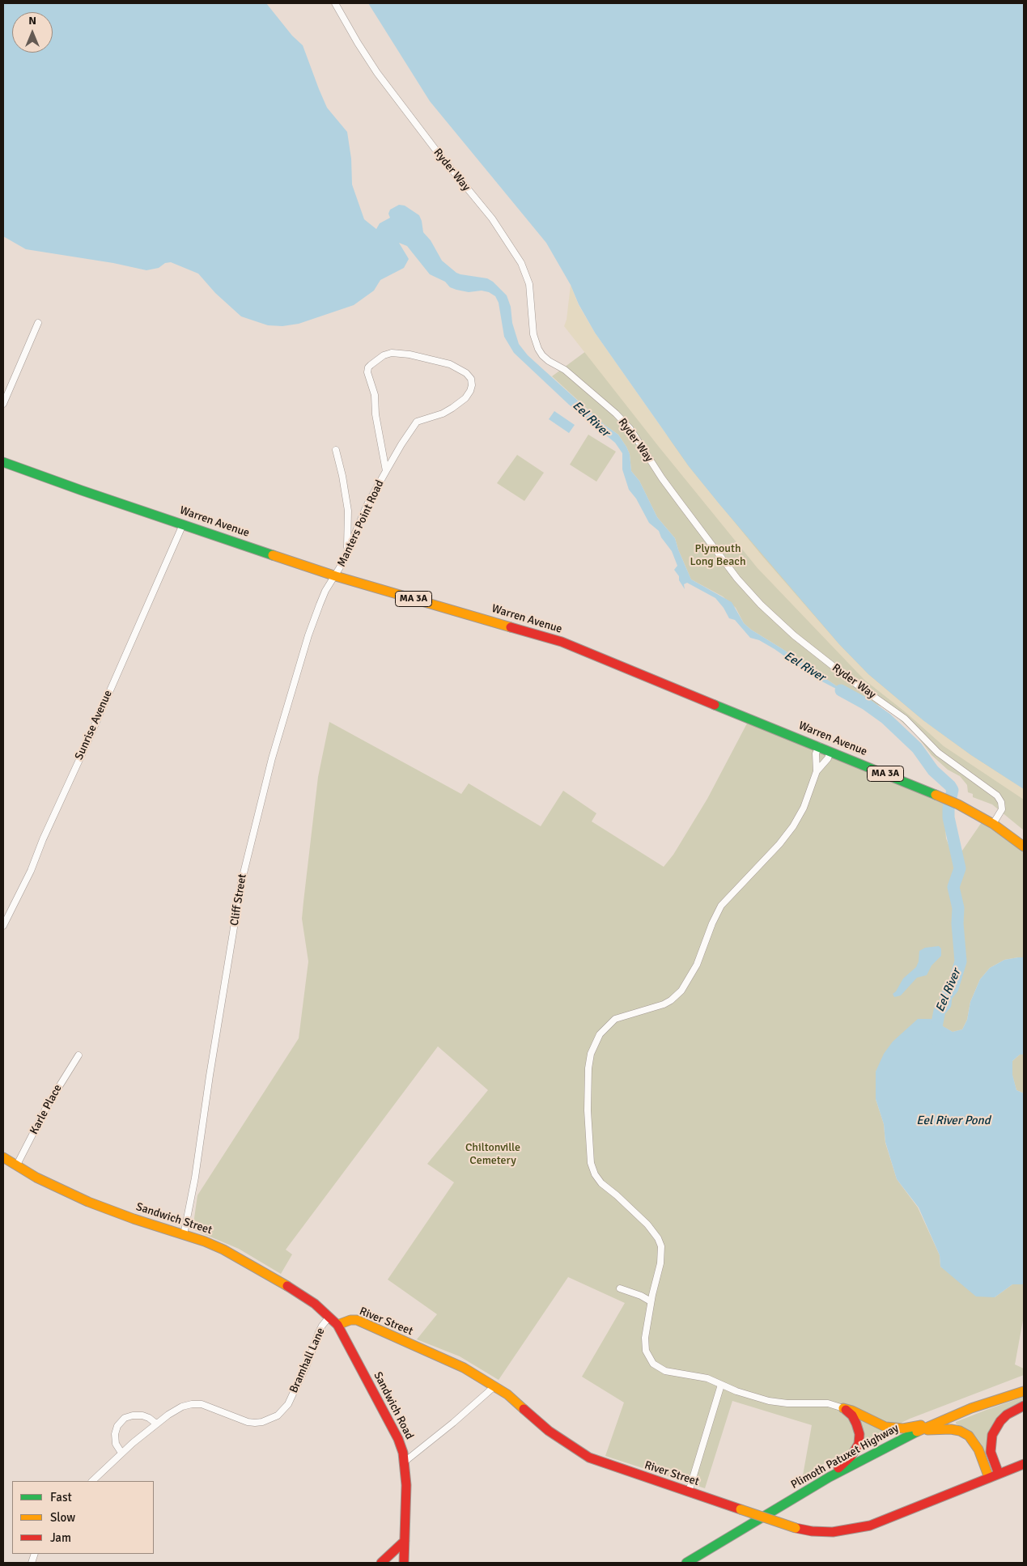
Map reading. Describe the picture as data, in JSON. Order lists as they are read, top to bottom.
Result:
{
  "streets": {
    "main road": [
      "Warren Avenue",
      "MA 3A",
      "Sandwich Street",
      "River Street",
      "Sandwich Road",
      "Plimoth Patuxet Highway"
    ],
    "street": [
      "Ryder Way",
      "Manters Point Road",
      "Sunrise Avenue",
      "Cliff Street",
      "Karle Place",
      "Bramhall Lane"
    ]
  },
  "crossings": [
    ["Ryder Way", "Warren Avenue"],
    ["Warren Avenue", "Manters Point Road"],
    ["Warren Avenue", "Sunrise Avenue"],
    ["Warren Avenue", "Cliff Street"],
    ["Manters Point Road", "Cliff Street"],
    ["Cliff Street", "Sandwich Street"],
    ["Karle Place", "Sandwich Street"],
    ["Sandwich Street", "Bramhall Lane"],
    ["Sandwich Street", "Sandwich Road"],
    ["River Street", "Sandwich Road"],
    ["Bramhall Lane", "Sandwich Road"]
  ],
  "water": ["Eel River", "Eel River Pond"],
  "parks": ["Plymouth Long Beach", "Chiltonville Cemetery"],
  "legend": ["Fast", "Slow", "Jam"],
  "north": "top"
}
